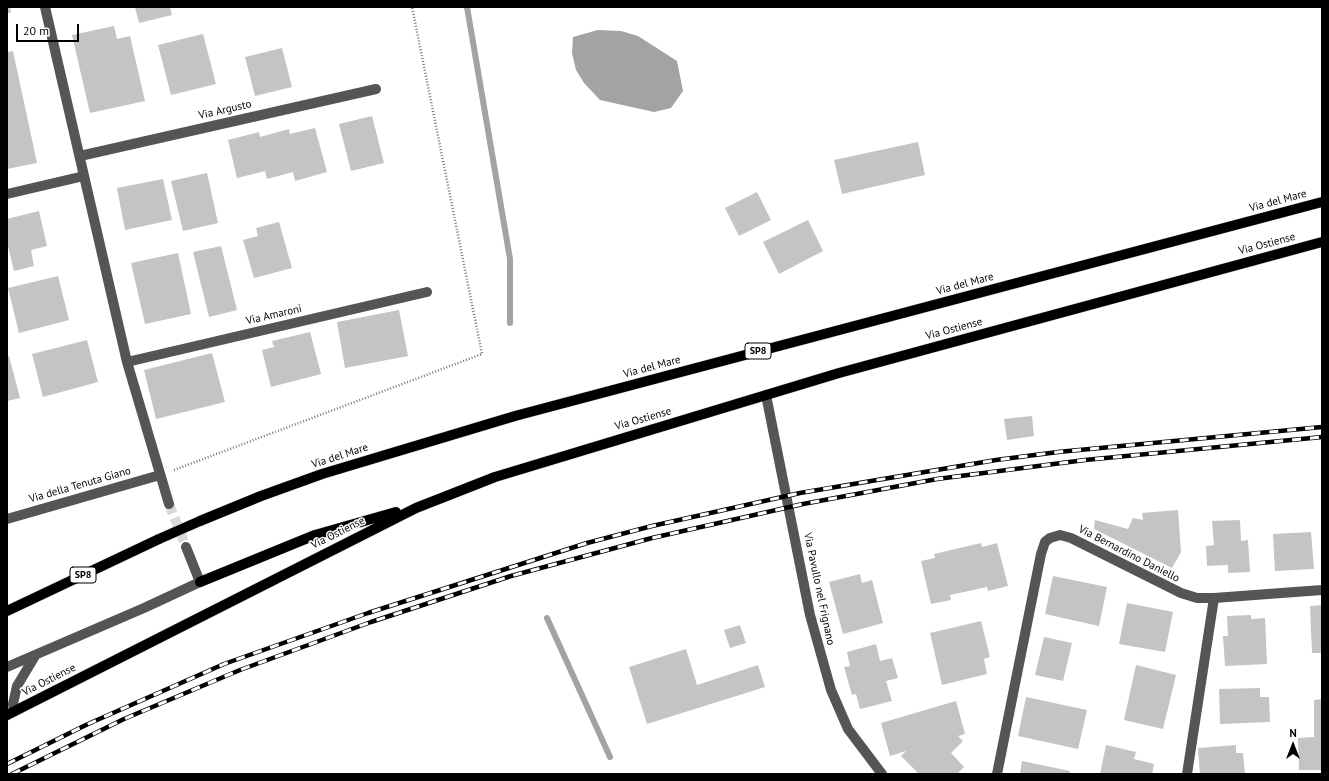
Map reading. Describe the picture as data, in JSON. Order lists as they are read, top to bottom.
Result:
{
  "streets": {
    "main road": ["Via del Mare", "Via Ostiense", "SP8"],
    "street": [
      "Via Argusto",
      "Via Amaroni",
      "Via della Tenuta Giano",
      "Via Bernardino Daniello",
      "Via Pavullo nel Frignano"
    ]
  },
  "crossings": [
    ["Via Ostiense", "Via Pavullo nel Frignano"]
  ],
  "scale_bar": "20 m",
  "north": "top"
}
